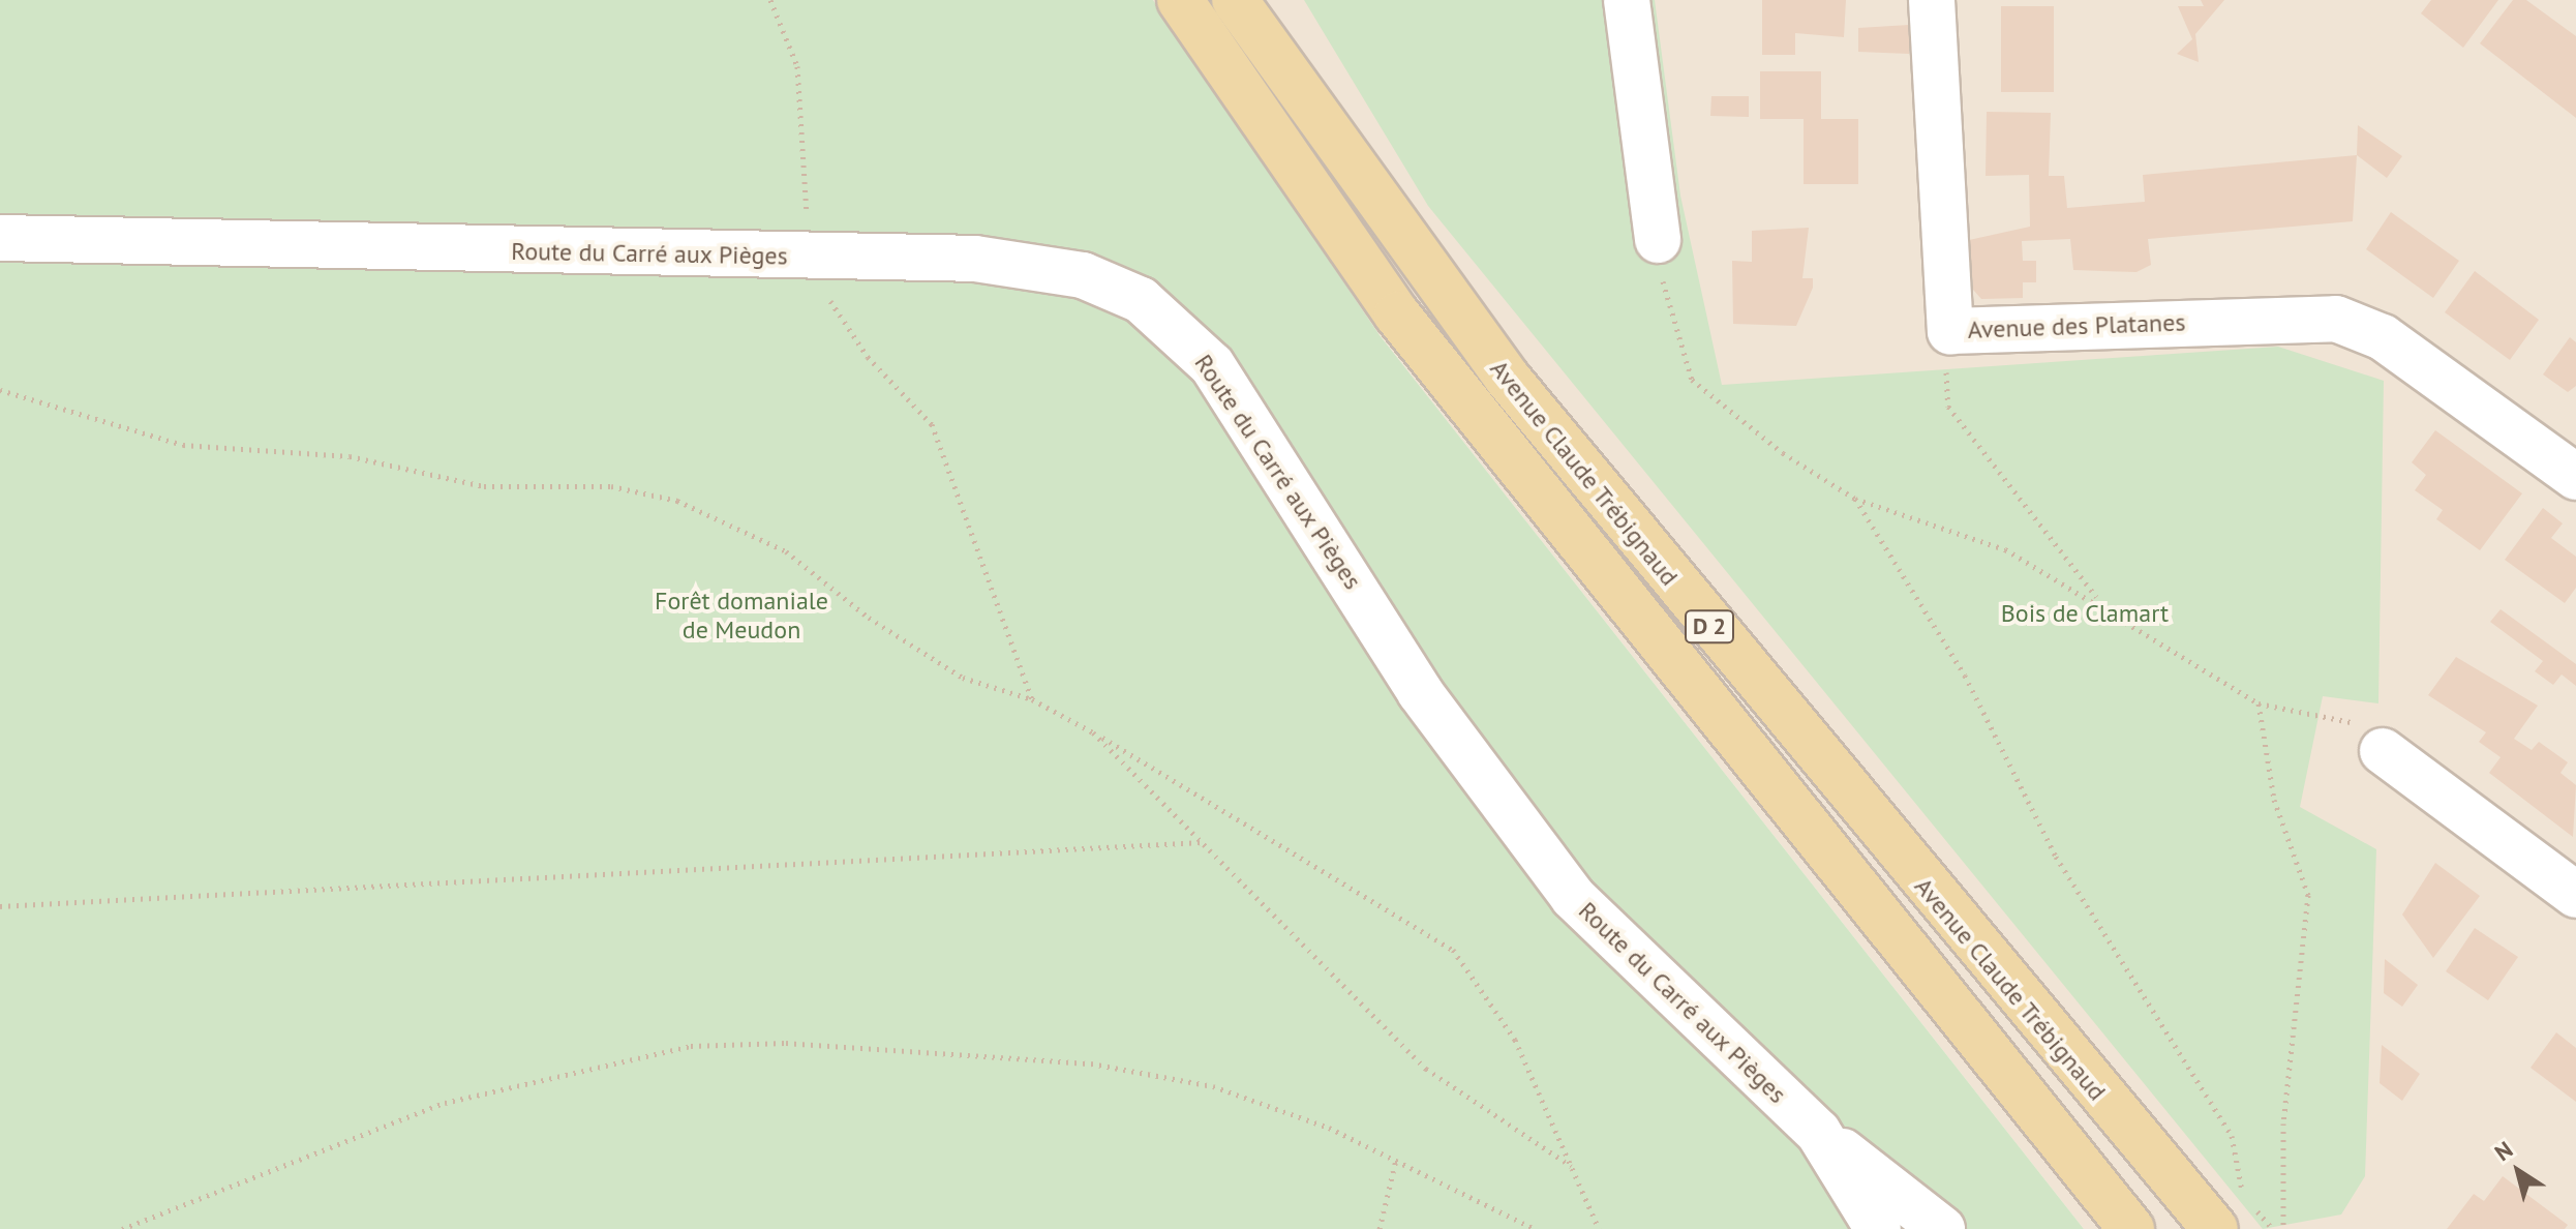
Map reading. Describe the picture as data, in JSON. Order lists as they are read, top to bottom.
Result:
{
  "streets": {
    "main road": ["Avenue Claude Trébignaud", "D 2"],
    "street": ["Route du Carré aux Pièges", "Avenue des Platanes"]
  },
  "parks": ["Forêt domaniale de Meudon", "Bois de Clamart"],
  "north": "top left"
}
